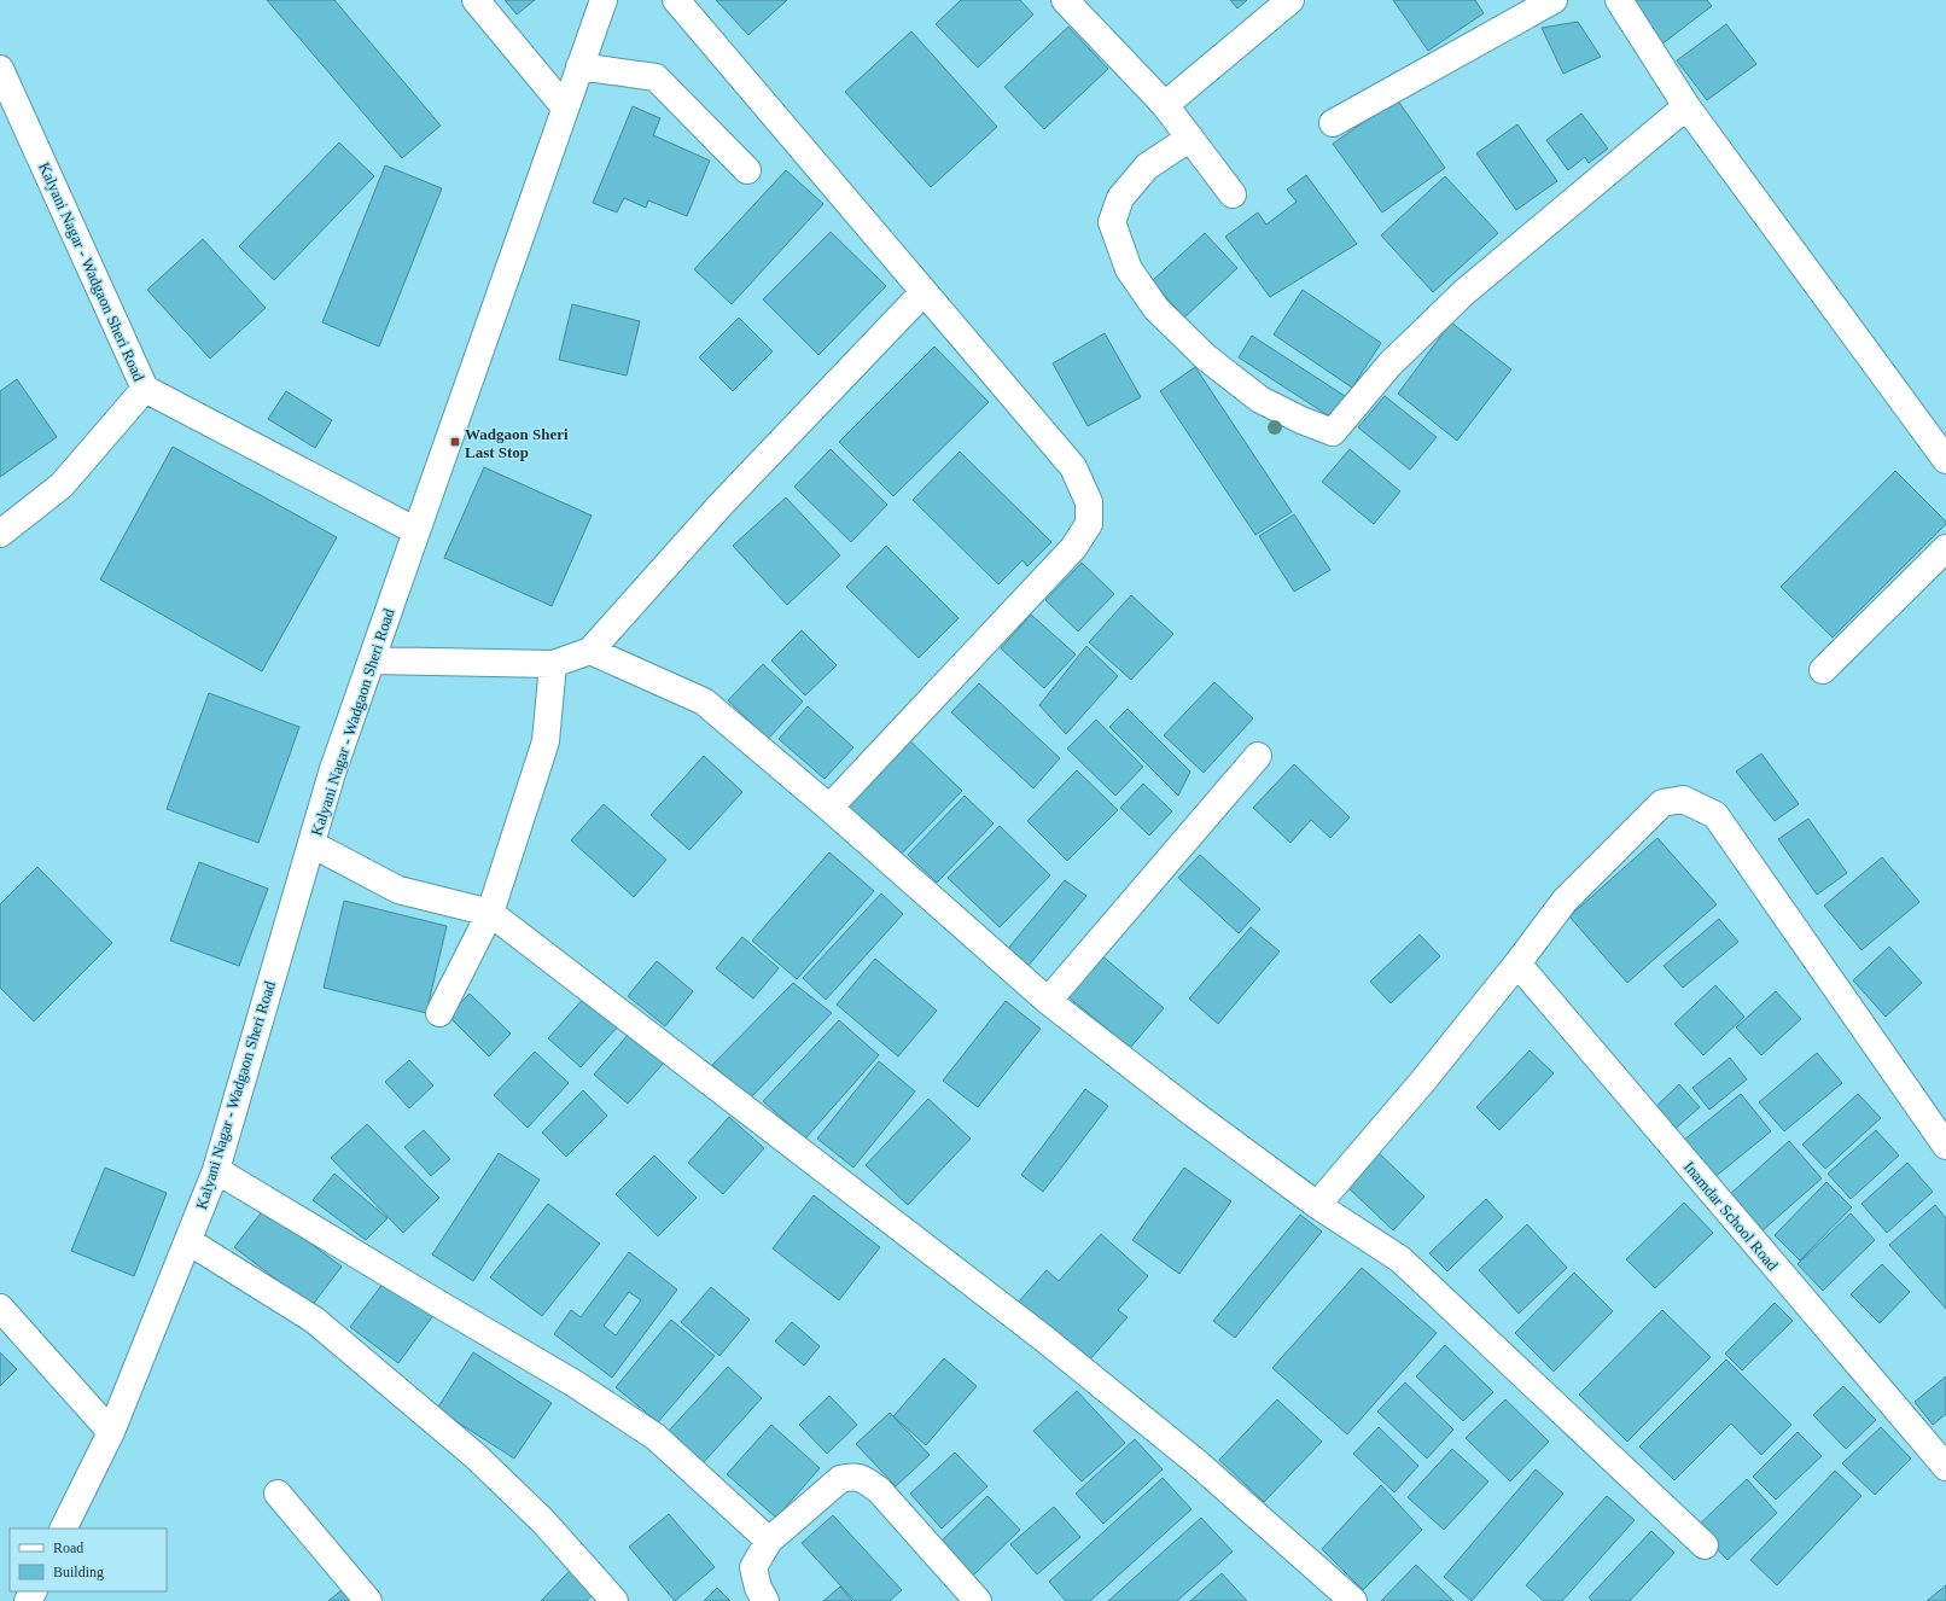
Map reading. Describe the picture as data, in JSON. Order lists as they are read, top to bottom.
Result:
{
  "streets": {
    "street": ["Kalyani Nagar - Wadgaon Sheri Road", "Inamdar School Road"]
  },
  "places": {
    "transit": ["Wadgaon Sheri Last Stop"]
  },
  "legend": ["Road", "Building"]
}
